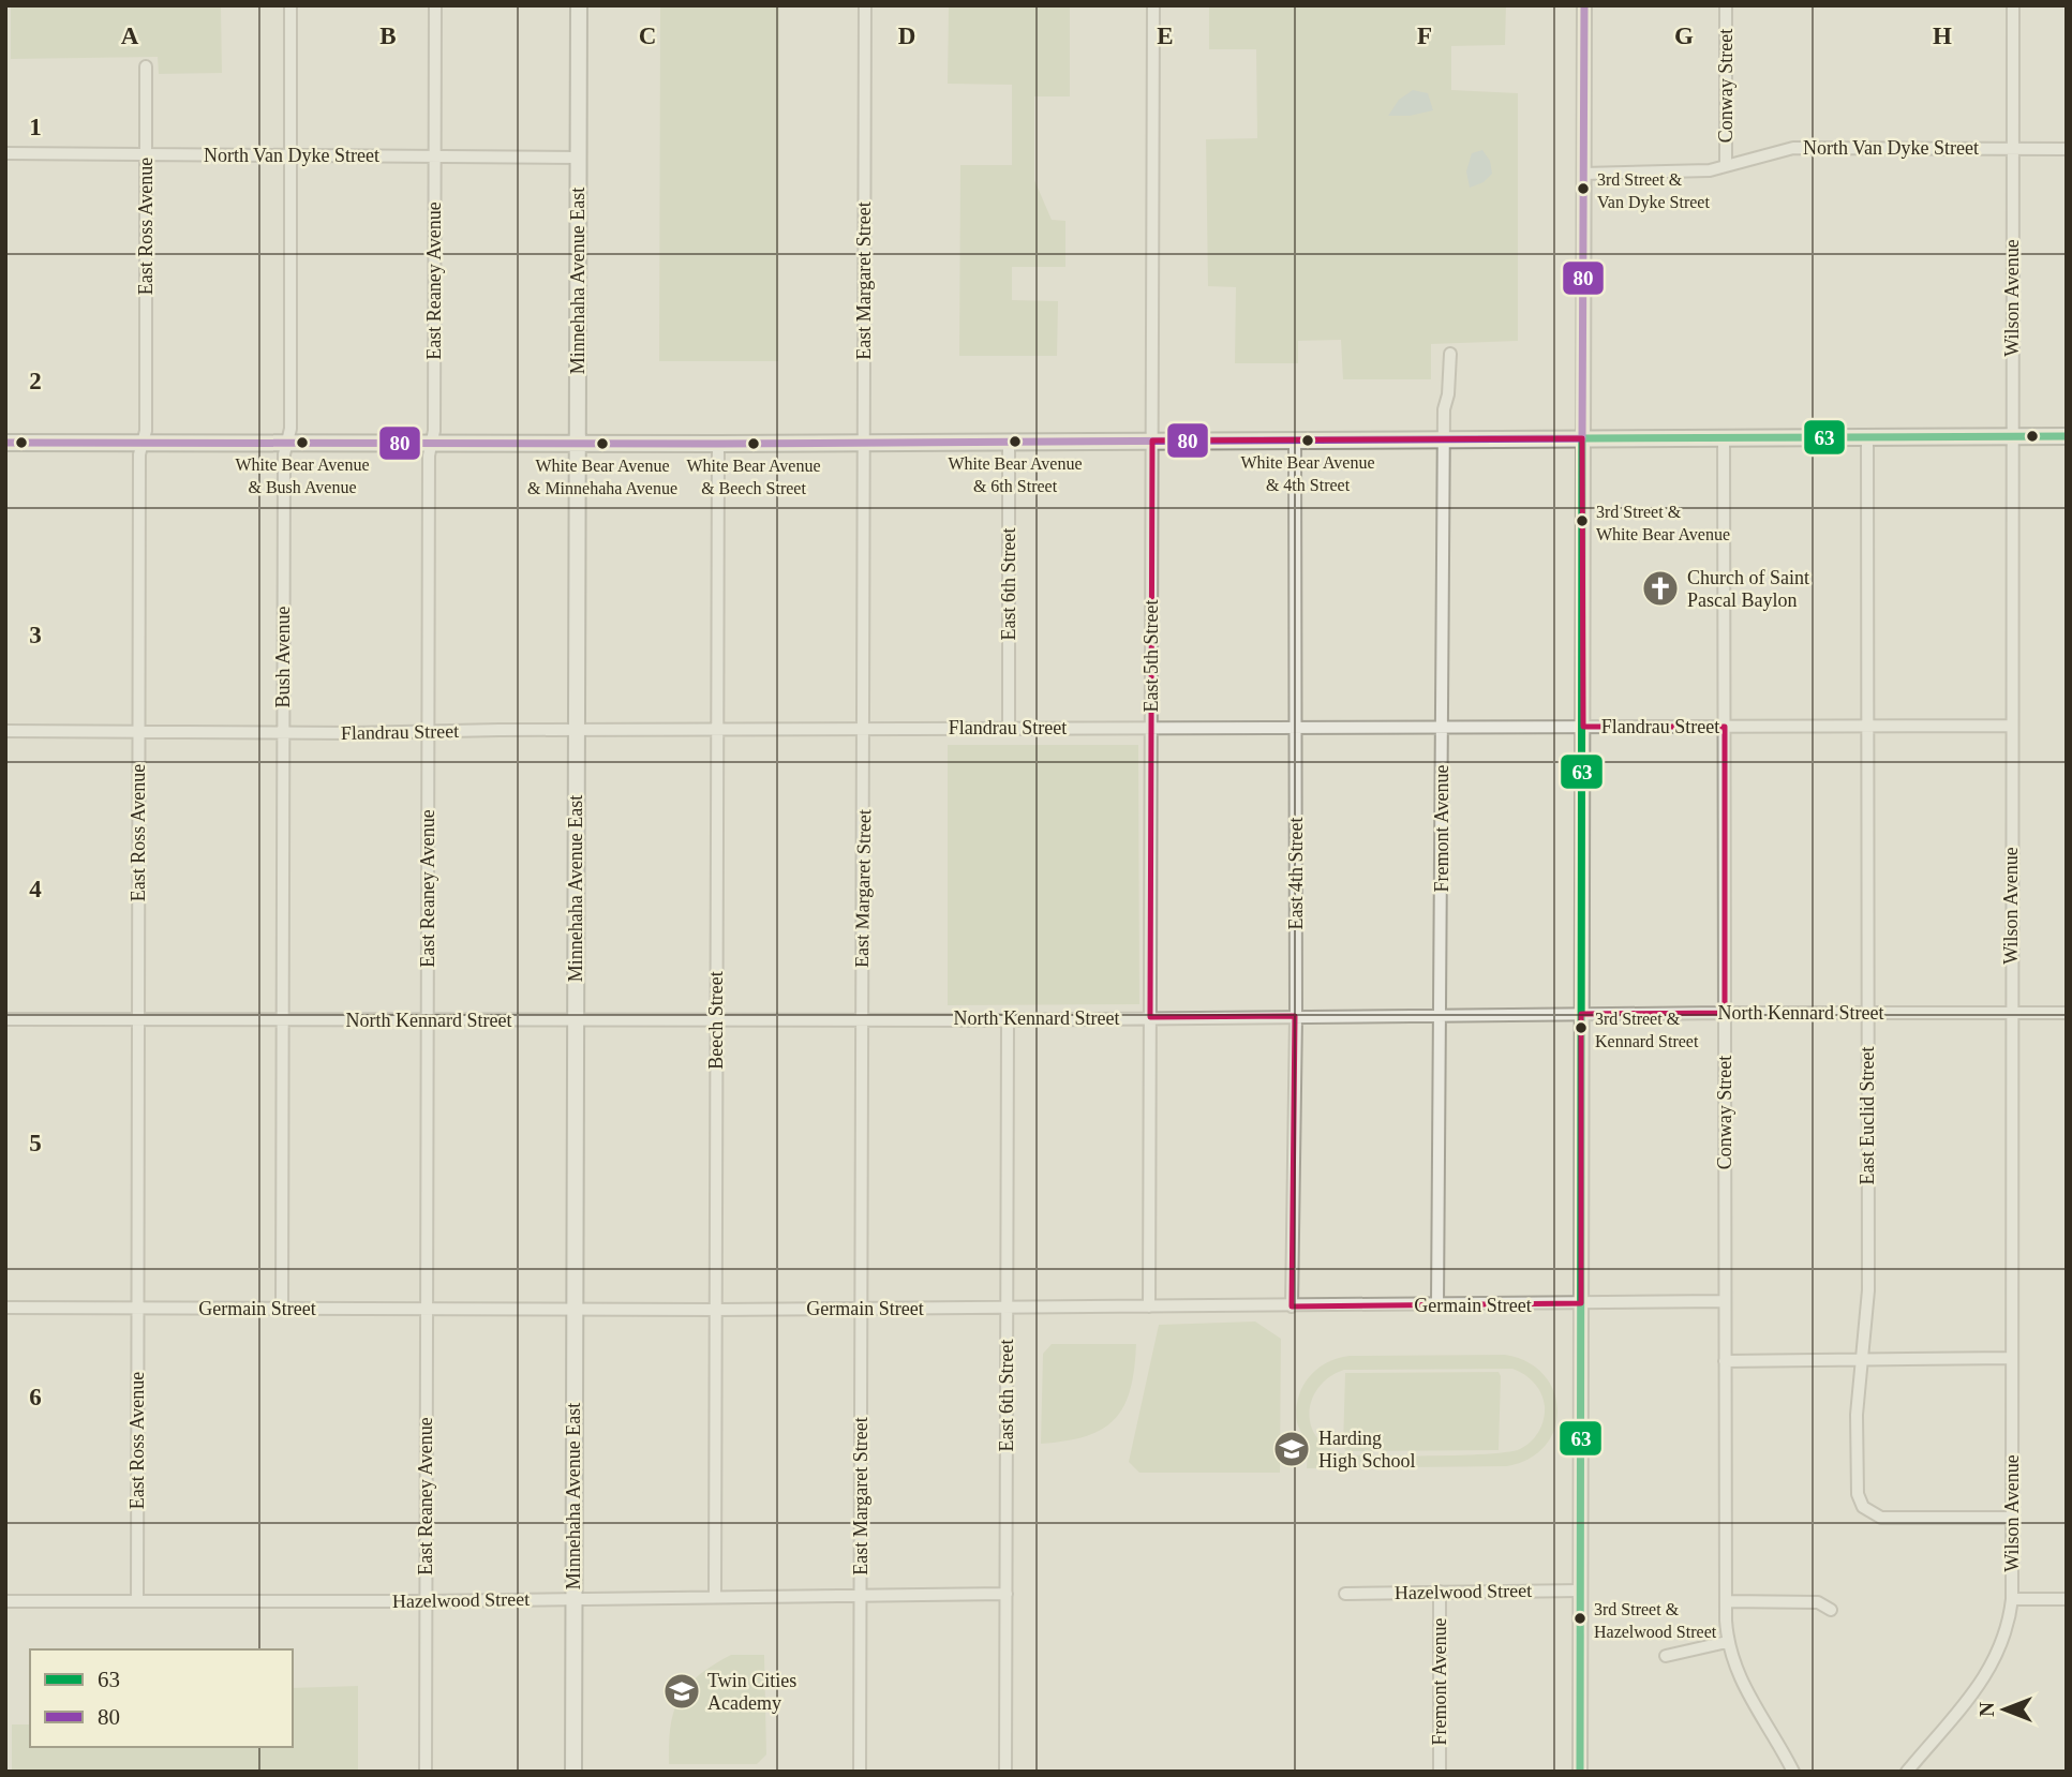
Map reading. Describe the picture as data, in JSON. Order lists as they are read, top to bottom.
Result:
{
  "streets": {
    "main road": ["Minnehaha Avenue East"],
    "street": [
      "Conway Street",
      "North Van Dyke Street",
      "East Ross Avenue",
      "East Reaney Avenue",
      "East Margaret Street",
      "Wilson Avenue",
      "East 6th Street",
      "East 5th Street",
      "Bush Avenue",
      "Flandrau Street",
      "Fremont Avenue",
      "East 4th Street",
      "North Kennard Street",
      "Beech Street",
      "East Euclid Street",
      "Germain Street",
      "Hazelwood Street"
    ]
  },
  "crossings": [
    ["Conway Street", "North Van Dyke Street"],
    ["Conway Street", "Flandrau Street"],
    ["Conway Street", "North Kennard Street"],
    ["Conway Street", "Germain Street"],
    ["North Van Dyke Street", "East Ross Avenue"],
    ["North Van Dyke Street", "East Reaney Avenue"],
    ["North Van Dyke Street", "Minnehaha Avenue East"],
    ["North Van Dyke Street", "Wilson Avenue"],
    ["North Van Dyke Street", "Bush Avenue"],
    ["East Ross Avenue", "Flandrau Street"],
    ["East Ross Avenue", "North Kennard Street"],
    ["East Ross Avenue", "Germain Street"],
    ["East Ross Avenue", "Hazelwood Street"],
    ["East Reaney Avenue", "Flandrau Street"],
    ["East Reaney Avenue", "North Kennard Street"],
    ["East Reaney Avenue", "Germain Street"],
    ["East Reaney Avenue", "Hazelwood Street"],
    ["Minnehaha Avenue East", "Flandrau Street"],
    ["Minnehaha Avenue East", "North Kennard Street"],
    ["Minnehaha Avenue East", "Germain Street"],
    ["Minnehaha Avenue East", "Hazelwood Street"],
    ["East Margaret Street", "Flandrau Street"],
    ["East Margaret Street", "North Kennard Street"],
    ["East Margaret Street", "Germain Street"],
    ["East Margaret Street", "Hazelwood Street"],
    ["Wilson Avenue", "Flandrau Street"],
    ["Wilson Avenue", "North Kennard Street"],
    ["Wilson Avenue", "East Euclid Street"],
    ["East 6th Street", "Flandrau Street"],
    ["East 6th Street", "North Kennard Street"],
    ["East 6th Street", "Germain Street"],
    ["East 6th Street", "Hazelwood Street"],
    ["East 5th Street", "Flandrau Street"],
    ["East 5th Street", "North Kennard Street"],
    ["East 5th Street", "Germain Street"],
    ["Bush Avenue", "Flandrau Street"],
    ["Bush Avenue", "North Kennard Street"],
    ["Bush Avenue", "Germain Street"],
    ["Flandrau Street", "Fremont Avenue"],
    ["Flandrau Street", "East 4th Street"],
    ["Flandrau Street", "Beech Street"],
    ["Flandrau Street", "East Euclid Street"],
    ["Fremont Avenue", "North Kennard Street"],
    ["Fremont Avenue", "Germain Street"],
    ["Fremont Avenue", "Hazelwood Street"],
    ["East 4th Street", "North Kennard Street"],
    ["East 4th Street", "Germain Street"],
    ["North Kennard Street", "Beech Street"],
    ["North Kennard Street", "East Euclid Street"],
    ["Beech Street", "Germain Street"],
    ["Beech Street", "Hazelwood Street"]
  ],
  "places": {
    "other": [
      "3rd Street & Van Dyke Street",
      "White Bear Avenue & 4th Street",
      "White Bear Avenue & 6th Street",
      "White Bear Avenue & Bush Avenue",
      "White Bear Avenue & Minnehaha Avenue",
      "White Bear Avenue & Beech Street",
      "3rd Street & White Bear Avenue",
      "3rd Street & Kennard Street",
      "3rd Street & Hazelwood Street"
    ],
    "church": ["Church of Saint Pascal Baylon"],
    "school or university": ["Harding High School", "Twin Cities Academy"]
  },
  "lines": ["transit line 80", "transit line 63"],
  "legend": ["63", "80"],
  "north": "left",
  "grid": {
    "columns": [
      "A",
      "B",
      "C",
      "D",
      "E",
      "F",
      "G",
      "H"
    ],
    "rows": [
      "1",
      "2",
      "3",
      "4",
      "5",
      "6"
    ]
  }
}
